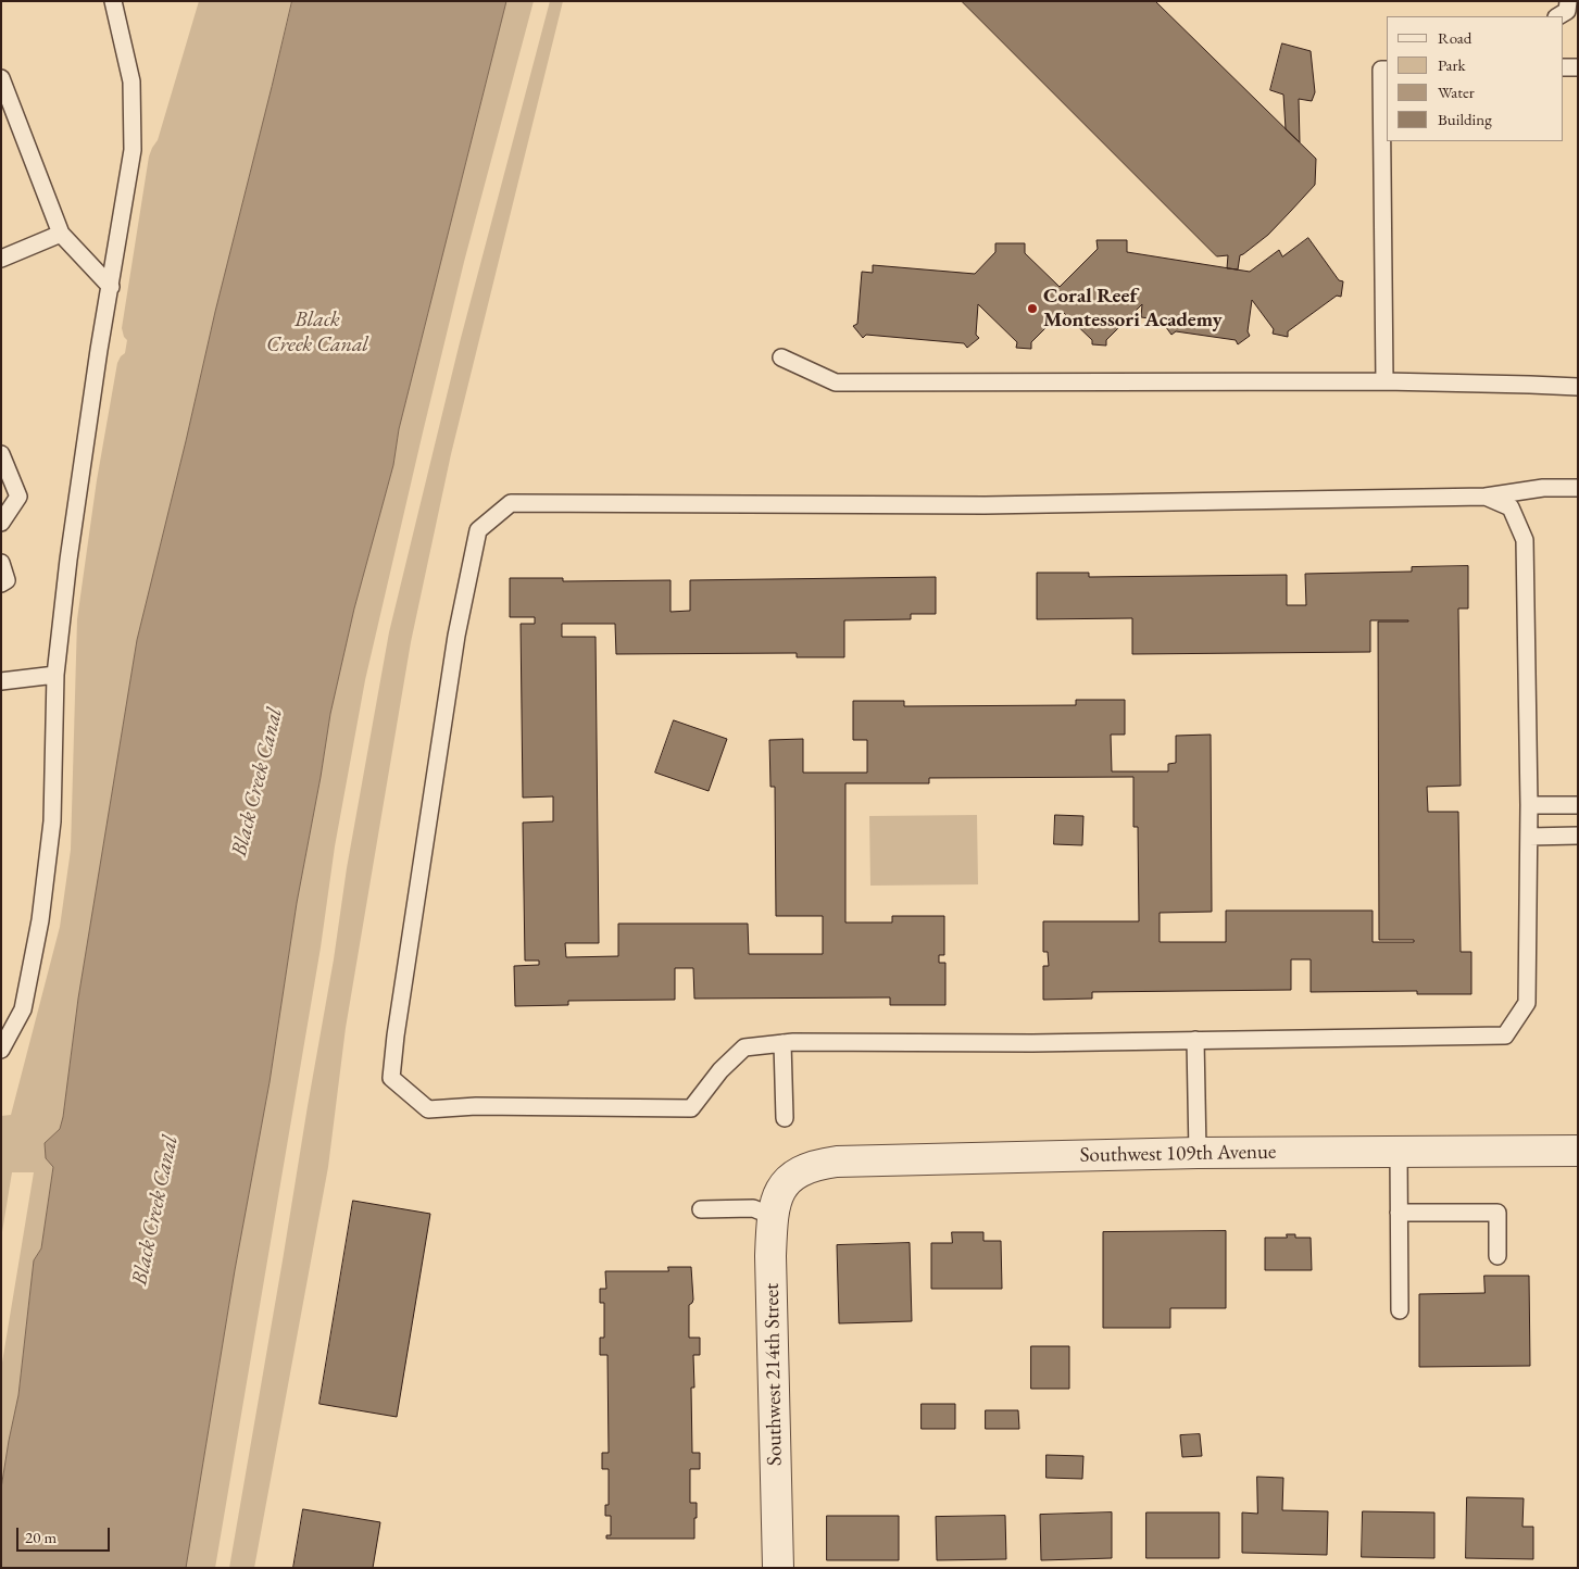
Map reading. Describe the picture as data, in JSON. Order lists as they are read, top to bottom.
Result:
{
  "streets": {
    "street": ["Southwest 109th Avenue", "Southwest 214th Street"]
  },
  "crossings": [
    ["Southwest 109th Avenue", "Southwest 214th Street"]
  ],
  "water": ["Black Creek Canal"],
  "places": ["Coral Reef Montessori Academy"],
  "legend": [
    "Road",
    "Park",
    "Water",
    "Building"
  ],
  "scale_bar": "20 m"
}
